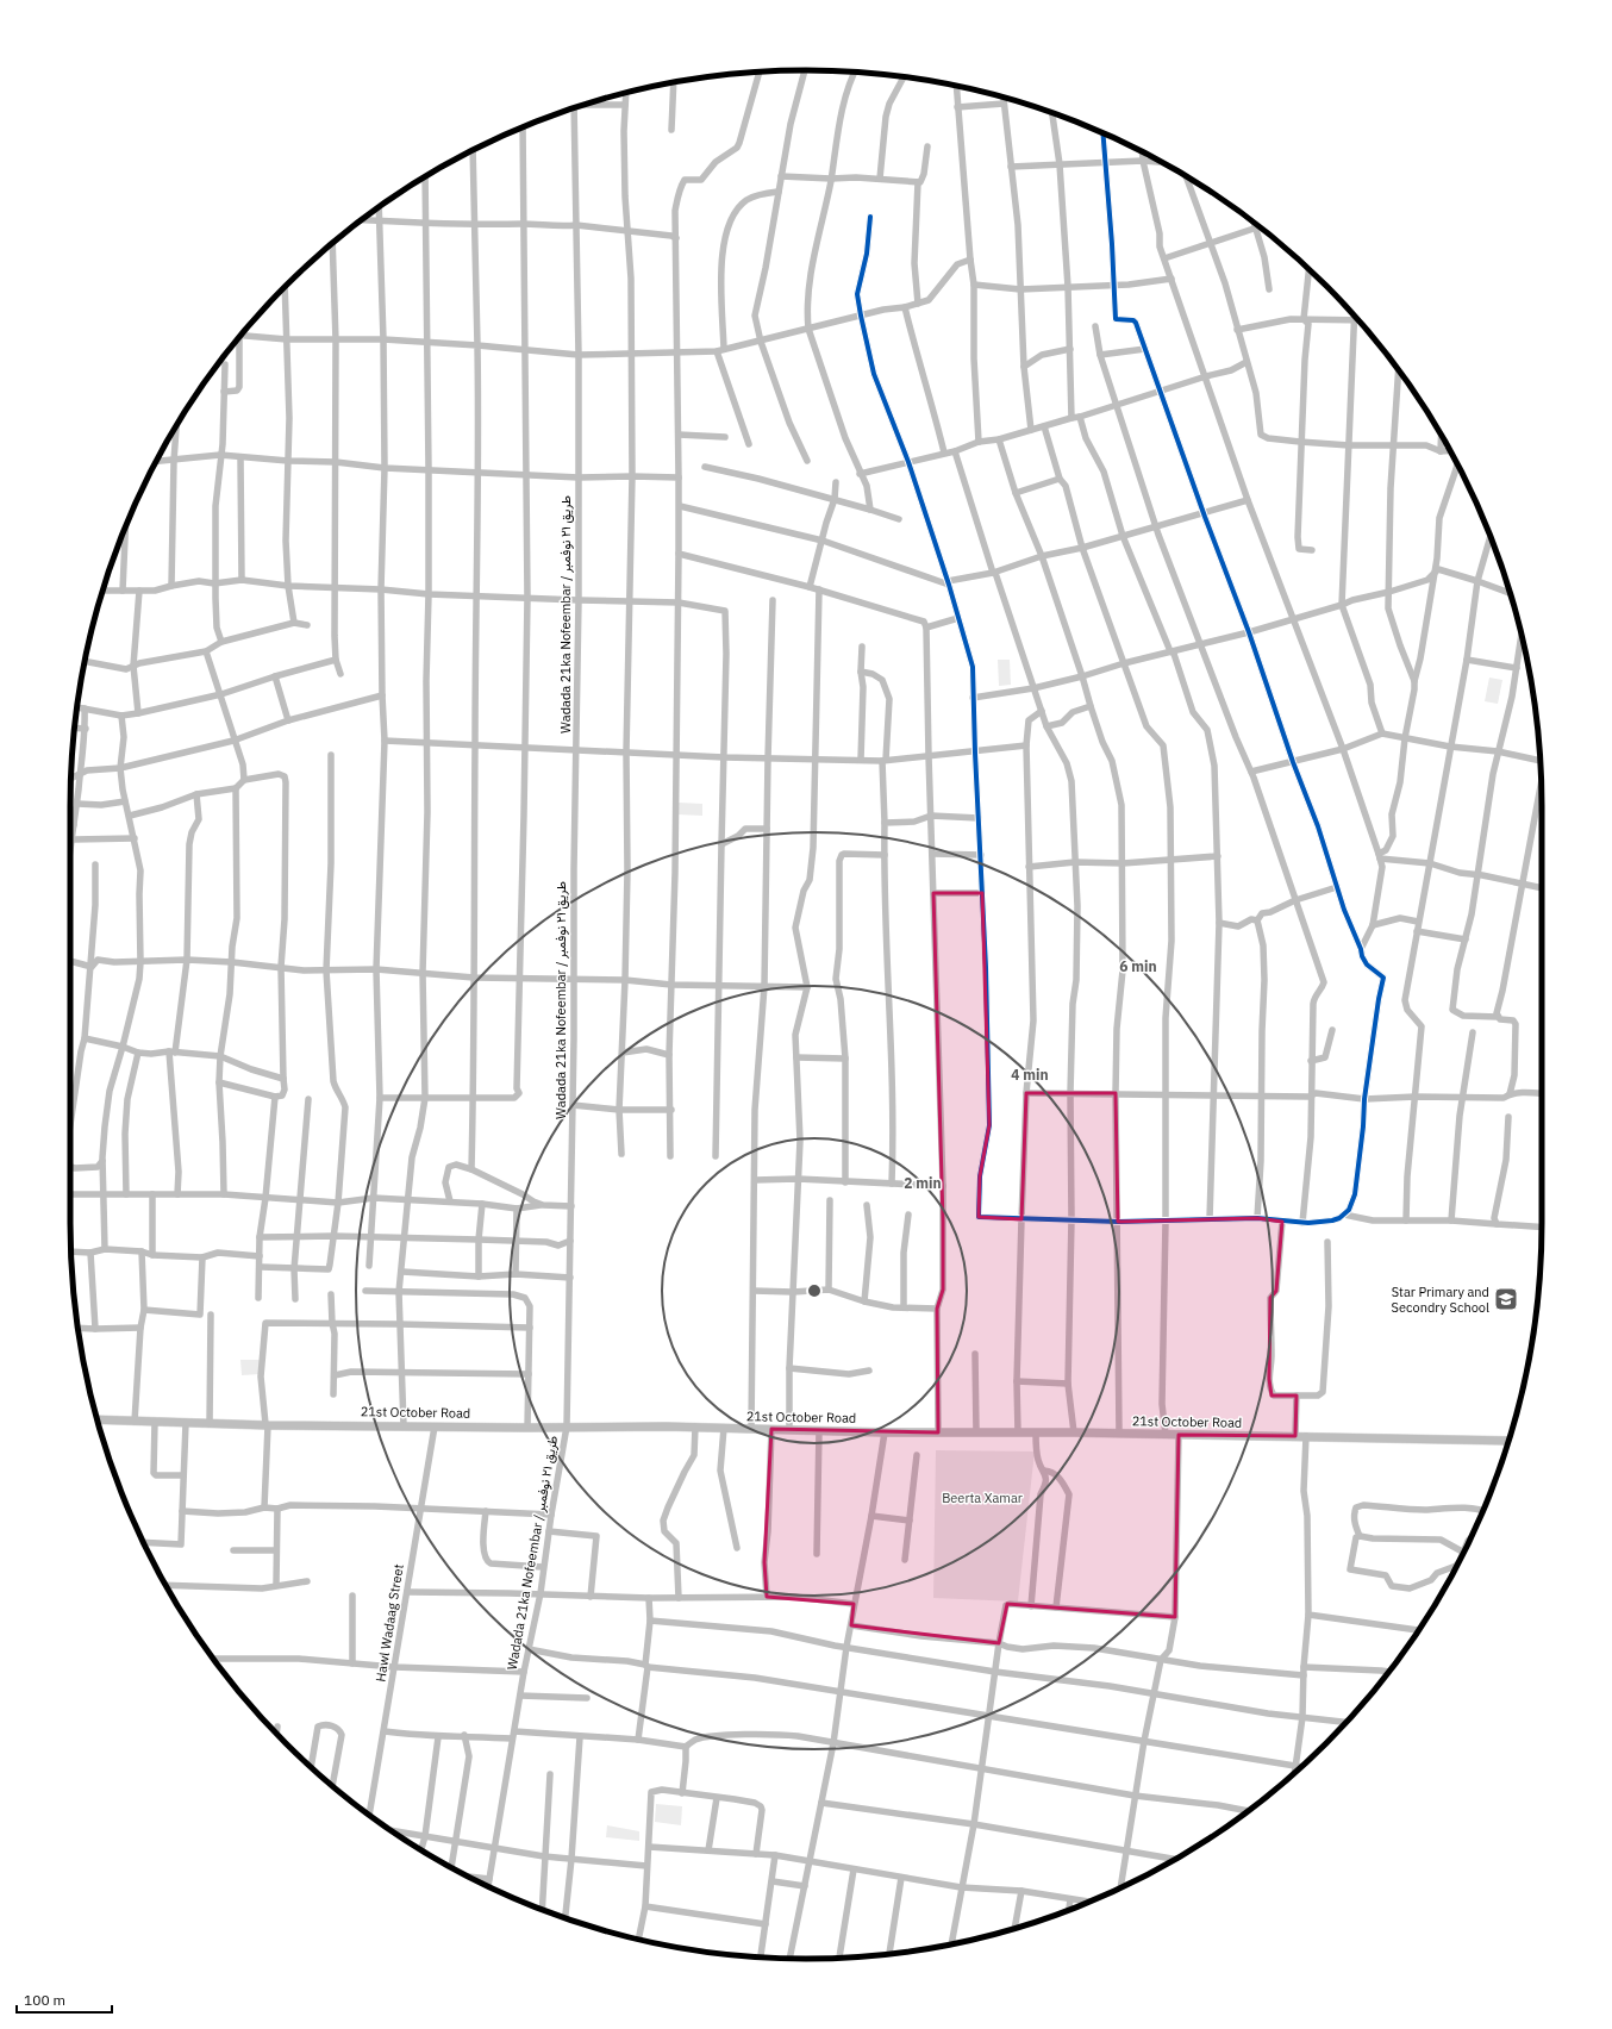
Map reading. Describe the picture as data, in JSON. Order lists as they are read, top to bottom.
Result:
{
  "streets": {
    "main road": ["21st October Road"],
    "street": ["Wadada 21ka Nofeembar / طريق ٢١ نوفمبر", "Hawl Wadaag Street"]
  },
  "crossings": [
    ["Wadada 21ka Nofeembar / طريق ٢١ نوفمبر", "21st October Road"],
    ["21st October Road", "Hawl Wadaag Street"]
  ],
  "parks": ["Beerta Xamar"],
  "places": {
    "school or university": ["Star Primary and Secondry School"]
  },
  "scale_bar": "100 m",
  "rings": ["6 min", "4 min", "2 min"]
}
